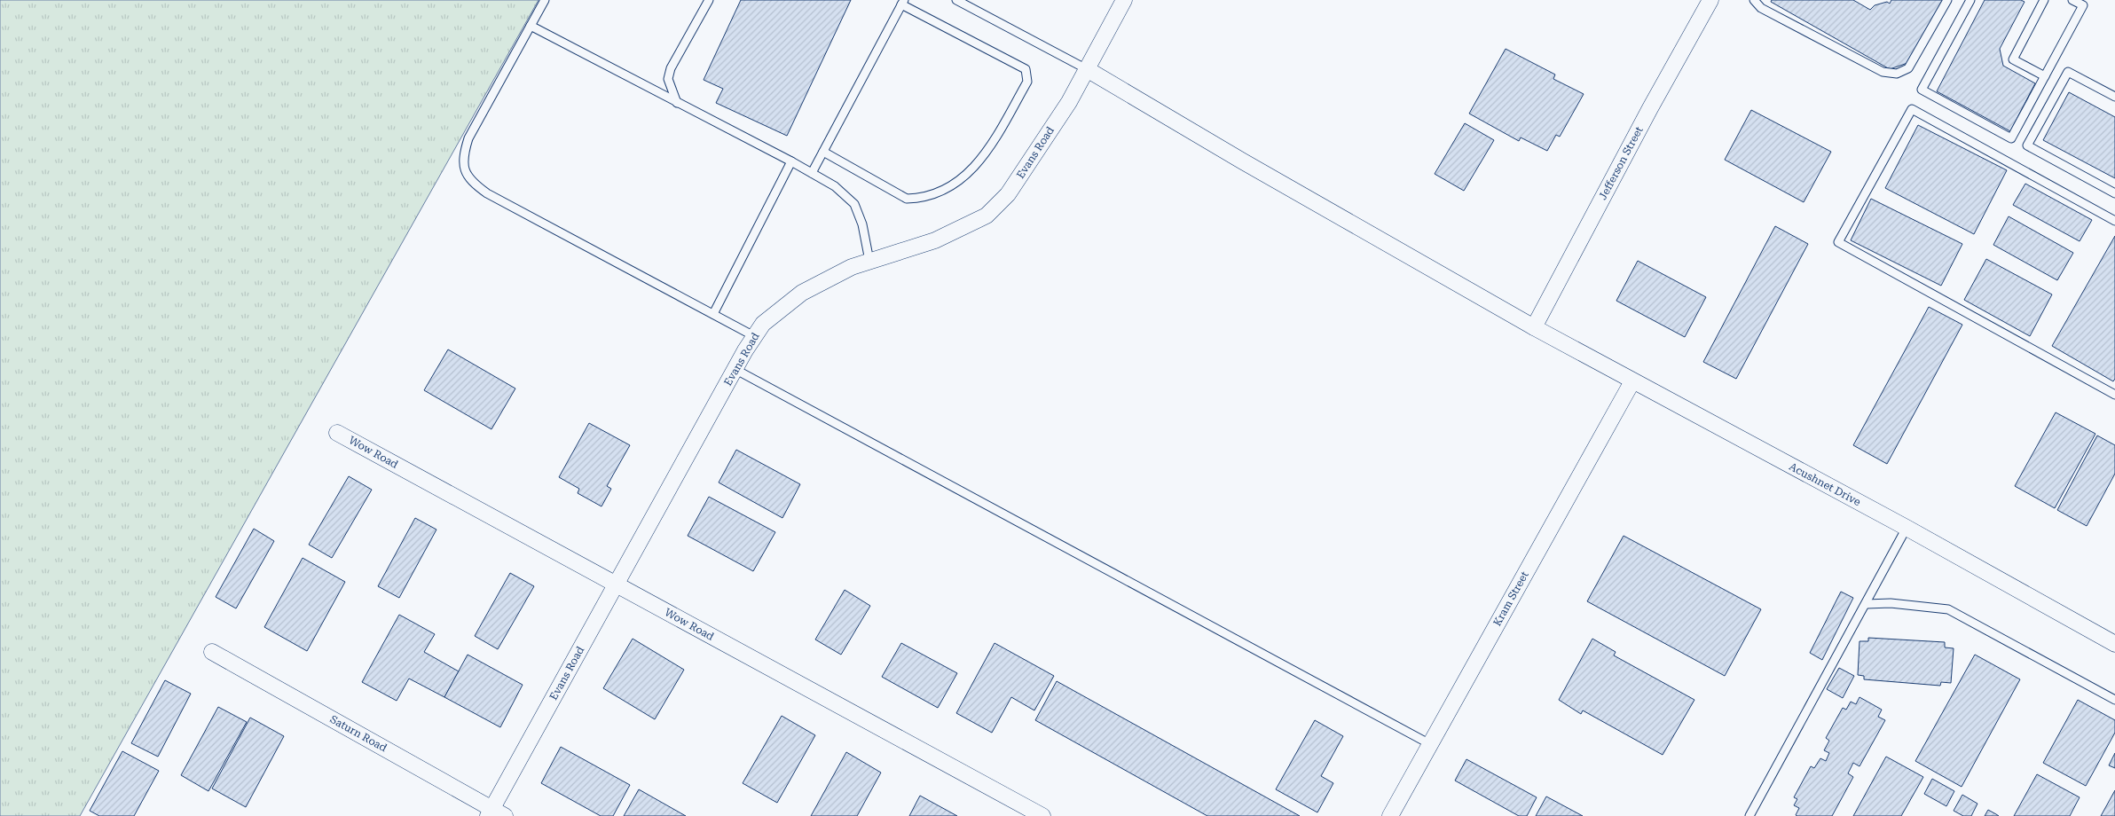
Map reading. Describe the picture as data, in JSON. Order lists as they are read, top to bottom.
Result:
{
  "streets": {
    "street": [
      "Evans Road",
      "Jefferson Street",
      "Wow Road",
      "Acushnet Drive",
      "Kram Street",
      "Saturn Road"
    ]
  },
  "crossings": [
    ["Evans Road", "Wow Road"],
    ["Evans Road", "Acushnet Drive"],
    ["Evans Road", "Saturn Road"],
    ["Jefferson Street", "Acushnet Drive"],
    ["Acushnet Drive", "Kram Street"]
  ]
}
